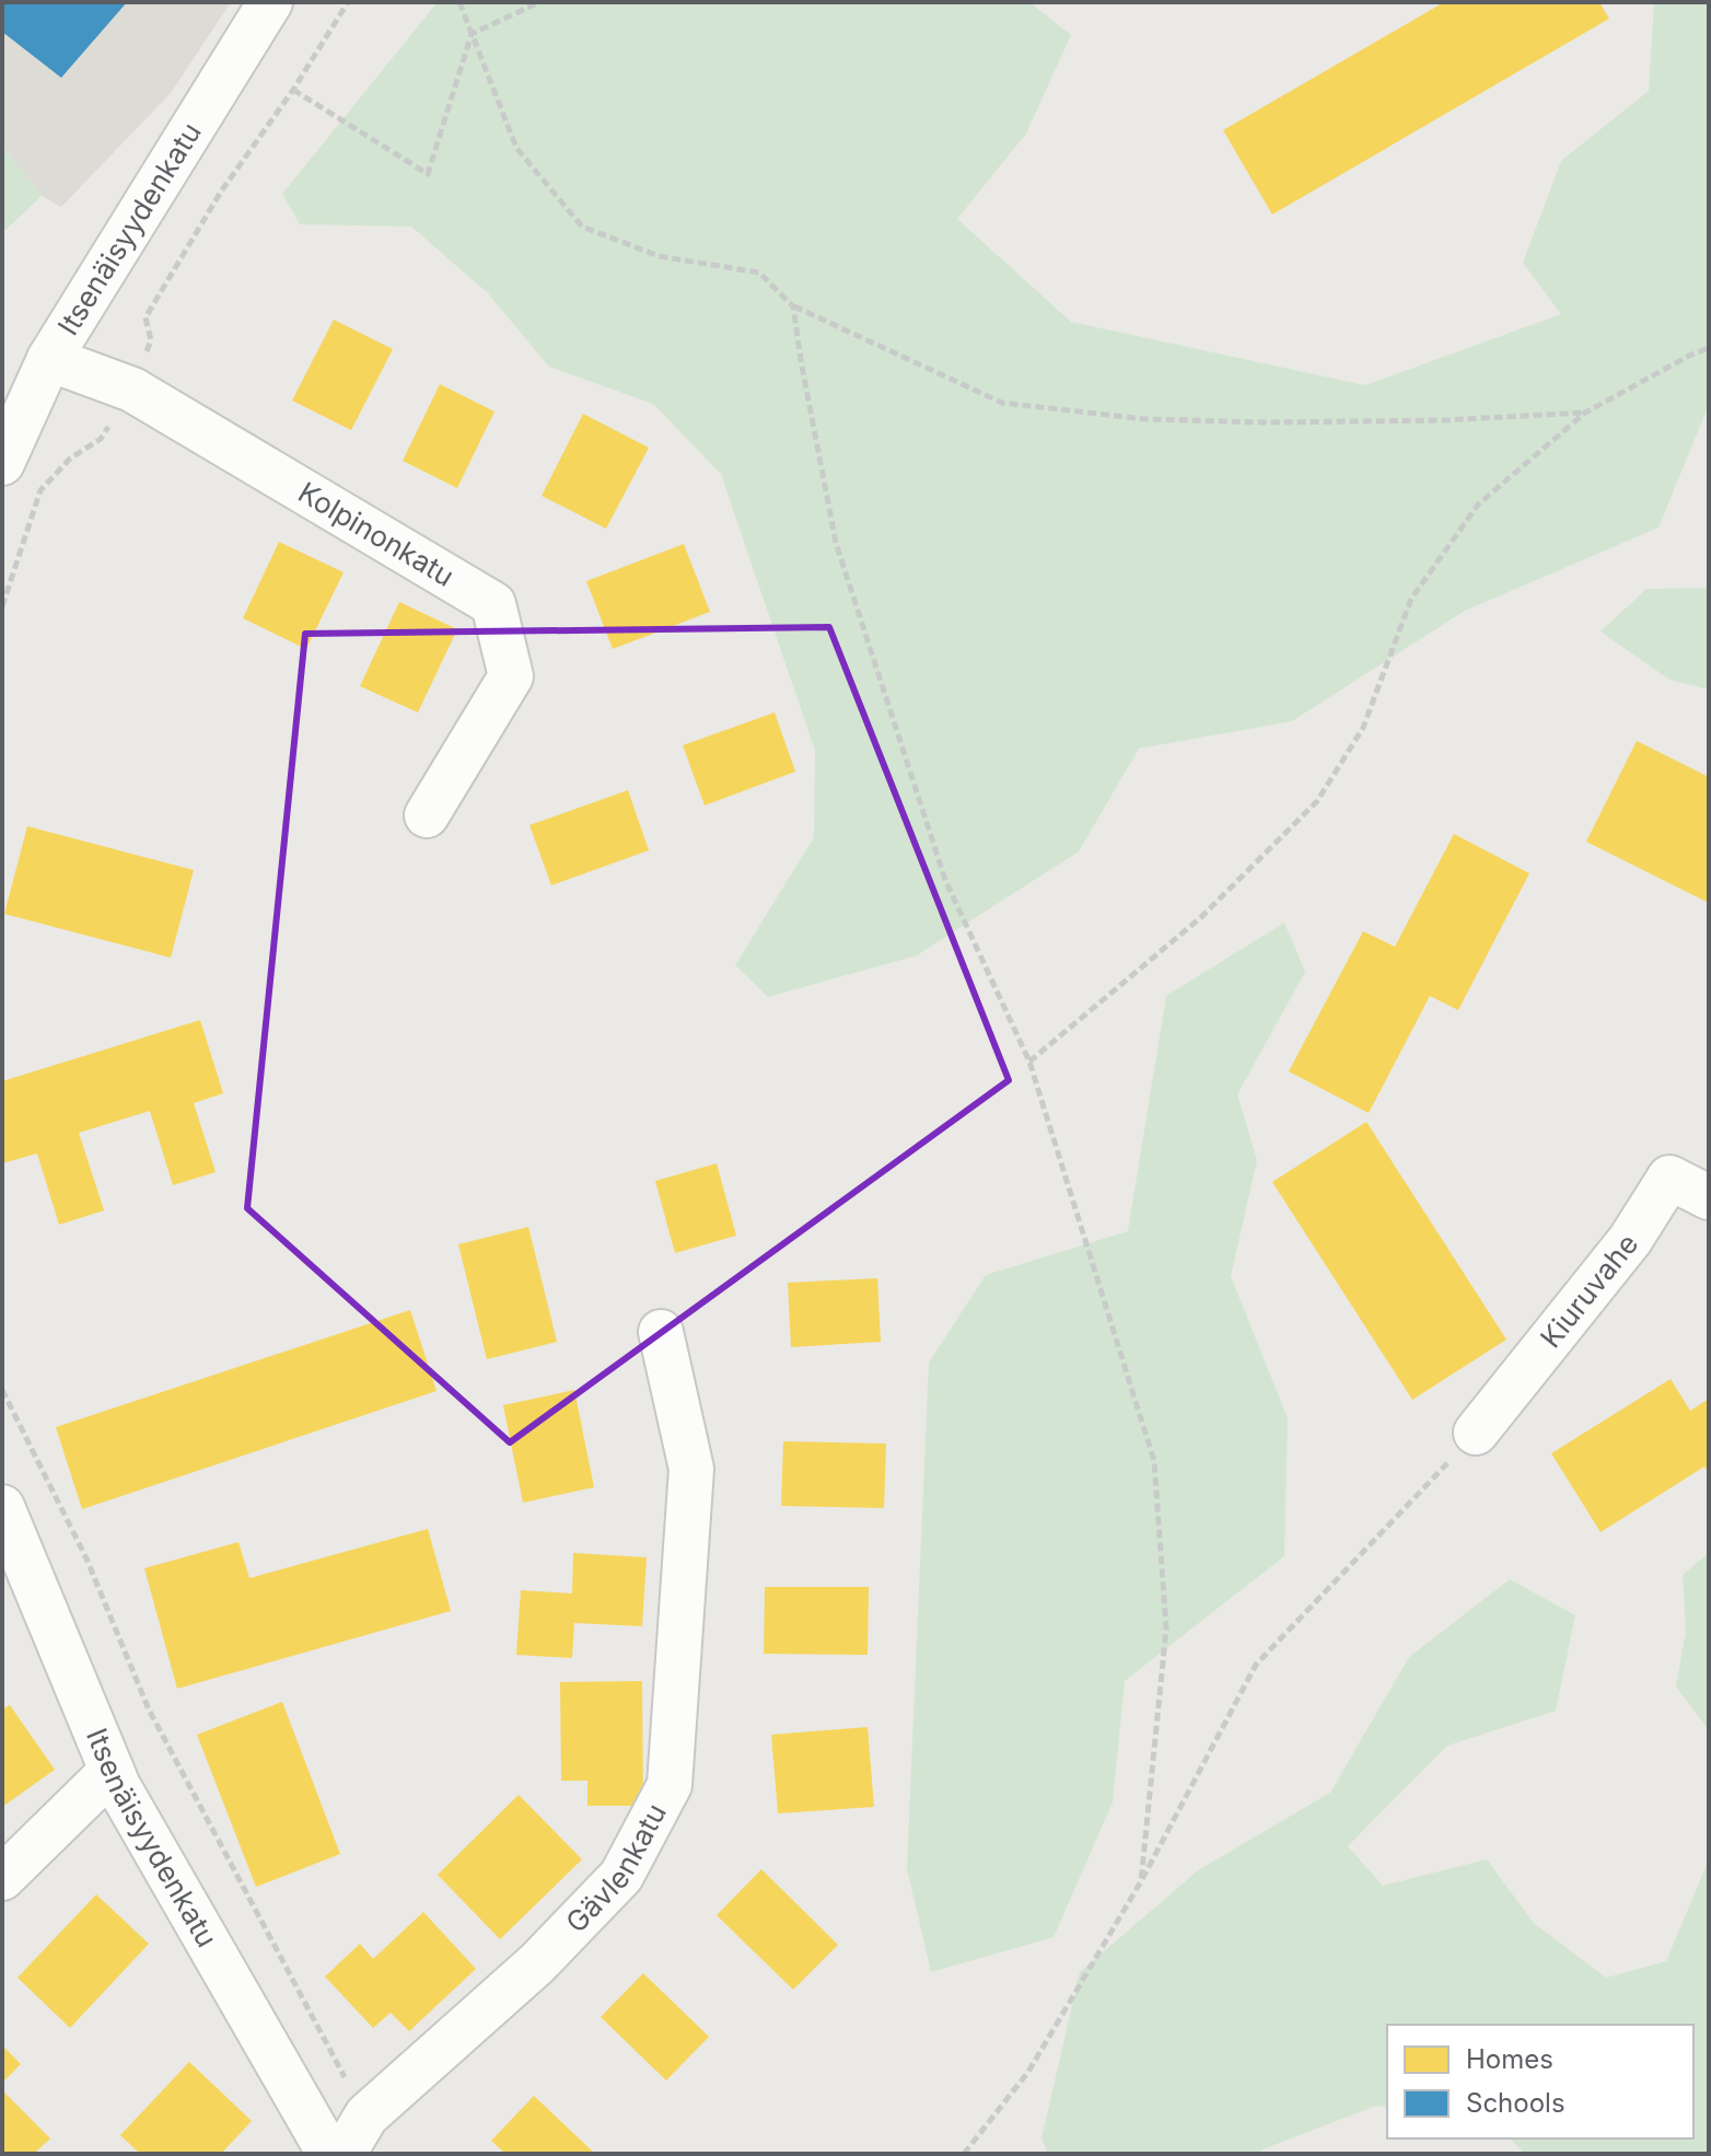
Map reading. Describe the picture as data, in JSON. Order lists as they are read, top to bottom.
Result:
{
  "streets": {
    "street": [
      "Itsenäisyydenkatu",
      "Kolpinonkatu",
      "Kiuruvahe",
      "Gävlenkatu"
    ]
  },
  "crossings": [
    ["Itsenäisyydenkatu", "Kolpinonkatu"]
  ],
  "legend": ["Homes", "Schools"]
}
